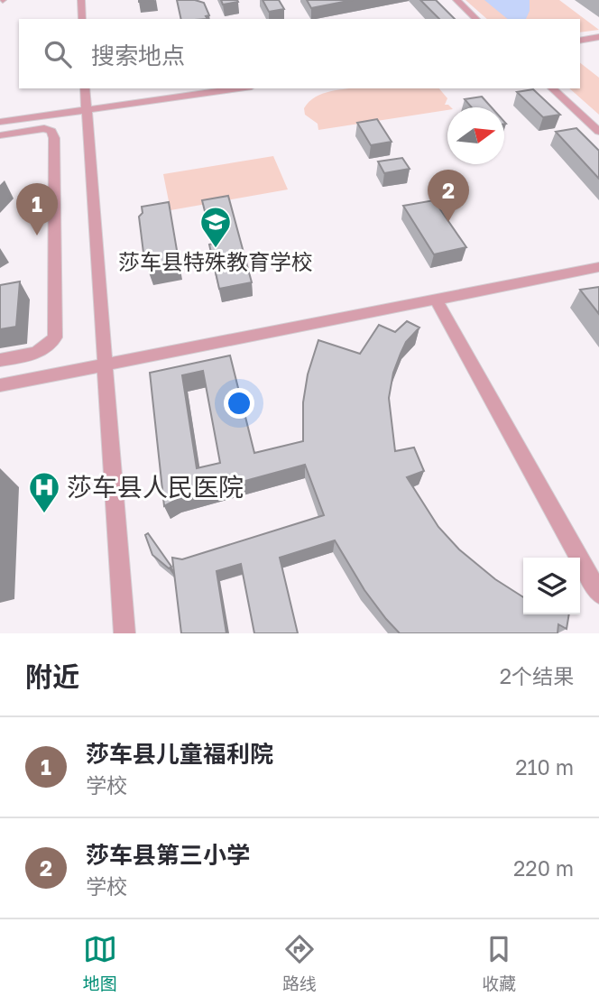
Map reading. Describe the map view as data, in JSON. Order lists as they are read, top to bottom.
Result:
{
  "places": {
    "school or university": ["莎车县特殊教育学校"],
    "hospital": ["莎车县人民医院"]
  },
  "north": "right",
  "page": {
    "search": "搜索地点",
    "pins": ["2", "1"],
    "heading": ["附近", "2个结果"],
    "list": [
      {
        "mark": "1",
        "name": "莎车县儿童福利院",
        "note": "学校",
        "value": "210 m"
      },
      {
        "mark": "2",
        "name": "莎车县第三小学",
        "note": "学校",
        "value": "220 m"
      }
    ],
    "nav": ["地图", "路线", "收藏"]
  }
}
